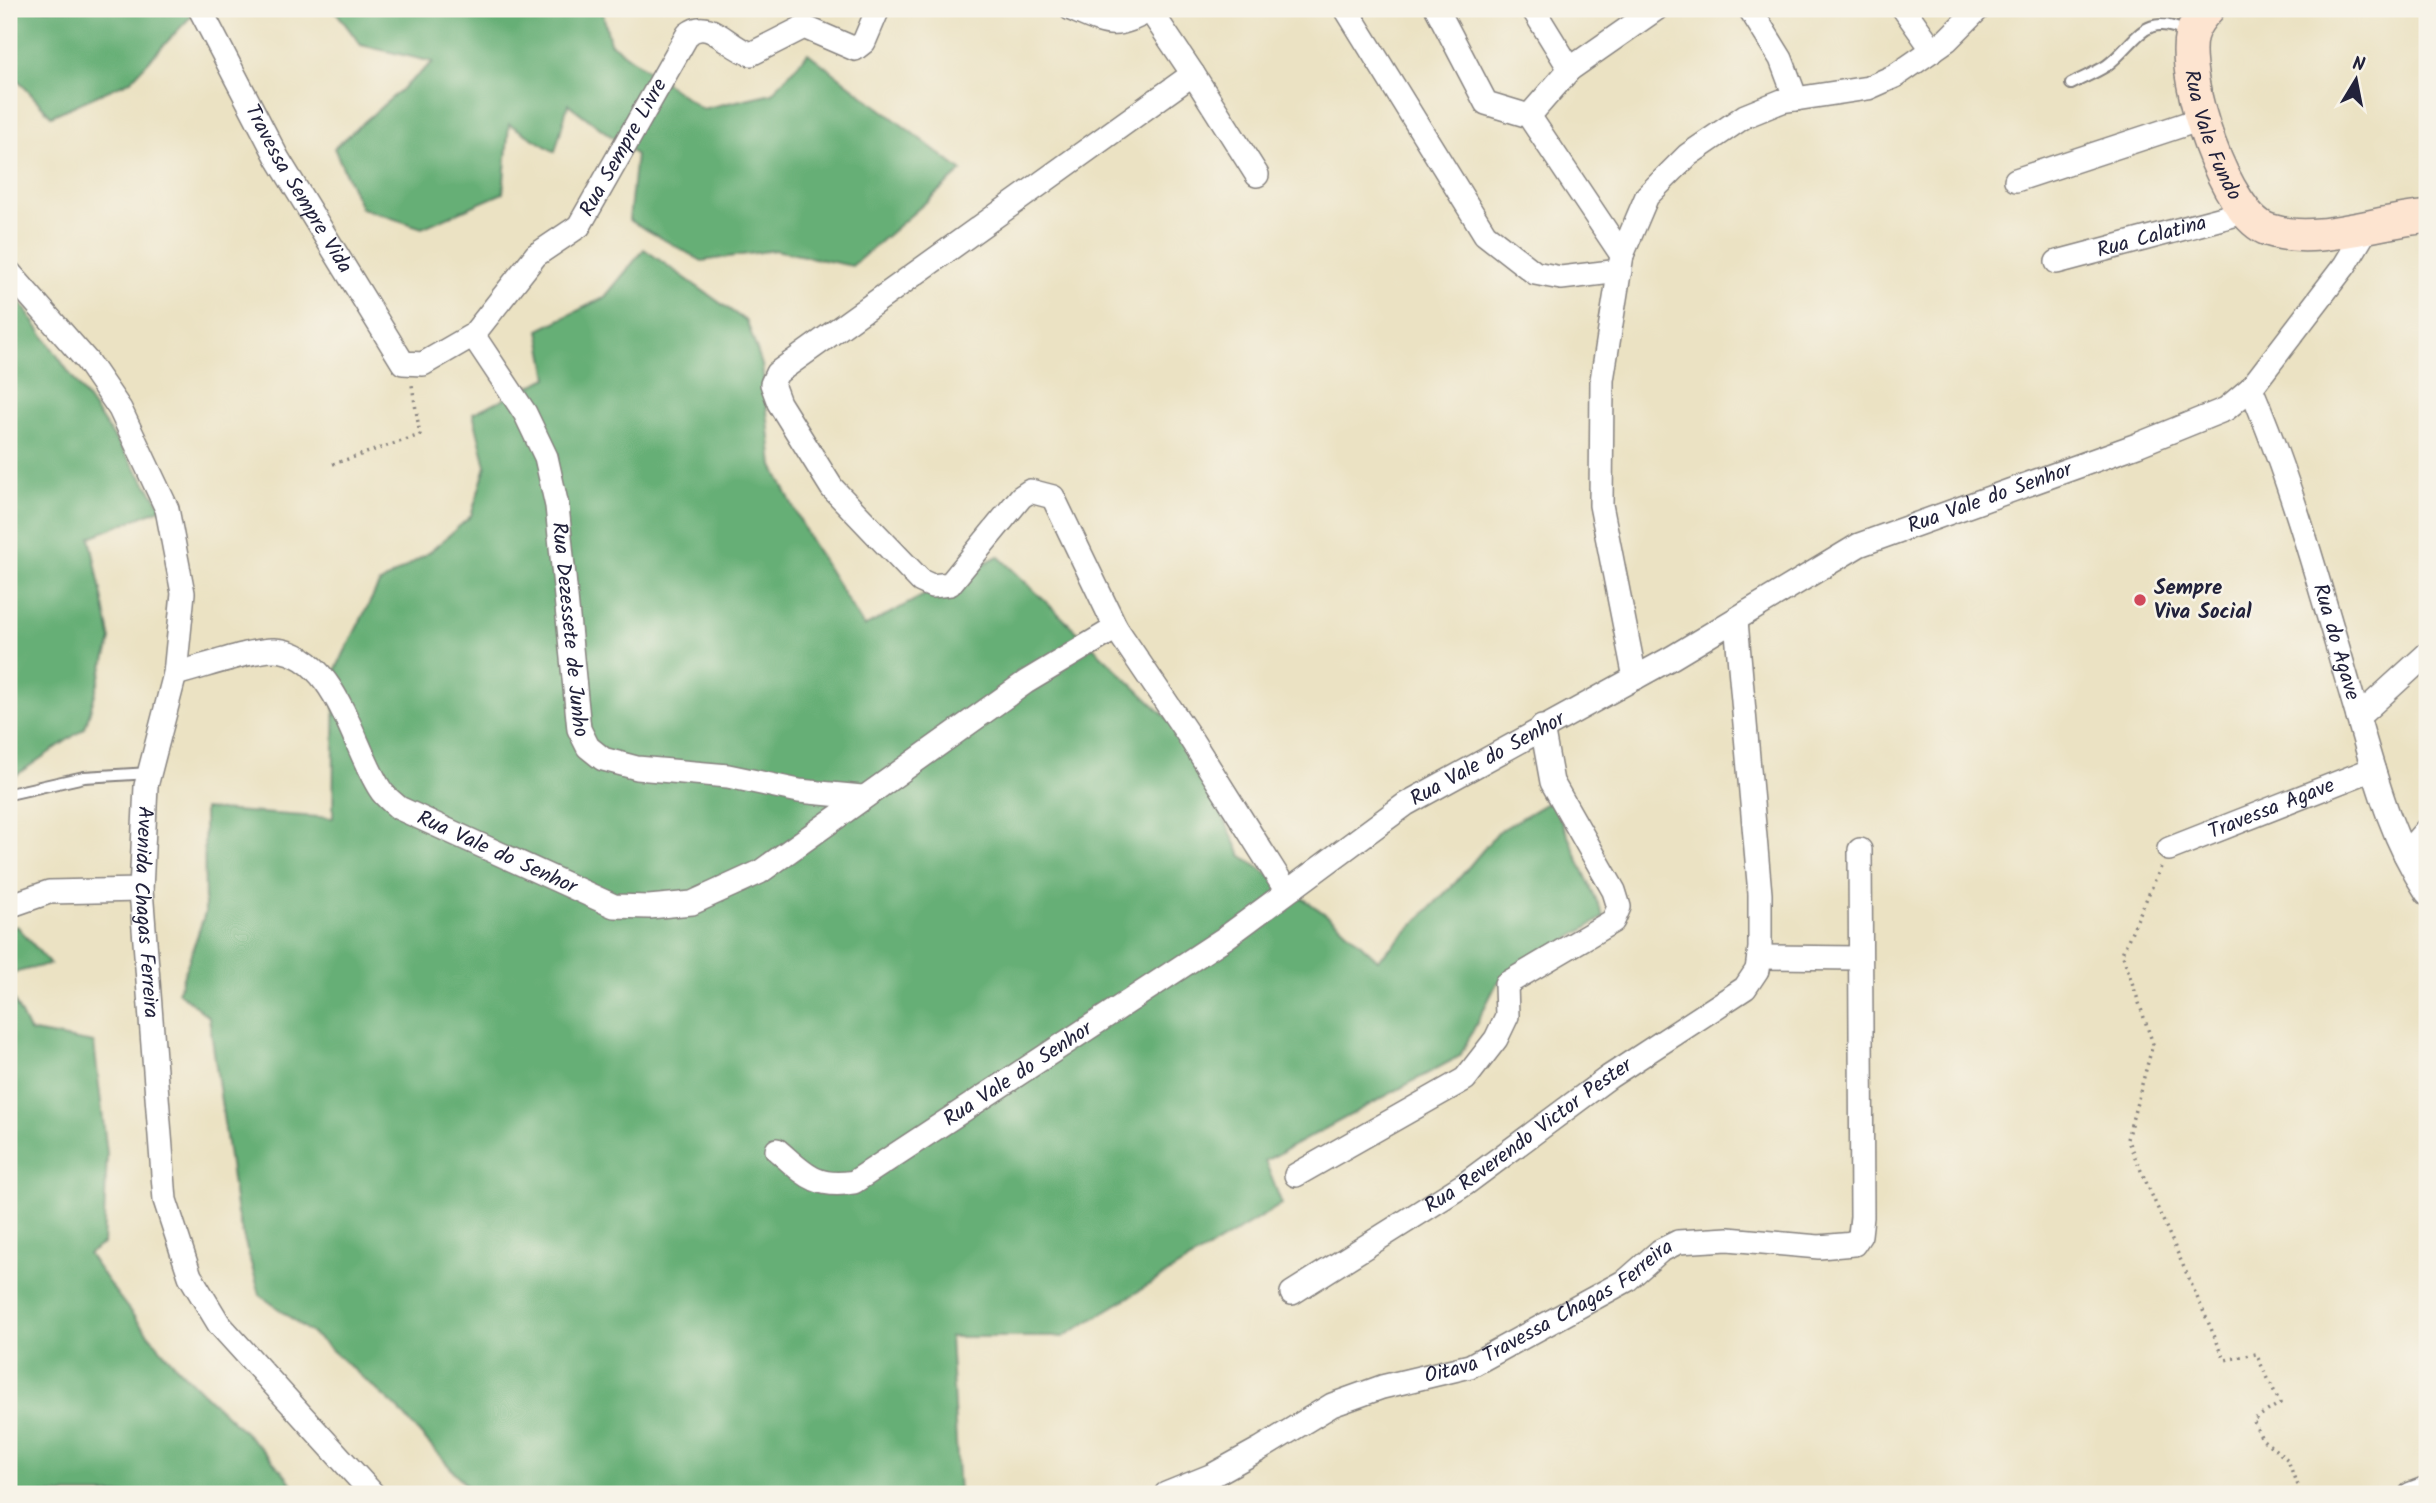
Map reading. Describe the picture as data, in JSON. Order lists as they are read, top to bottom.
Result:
{
  "streets": {
    "street": [
      "Rua Vale Fundo",
      "Rua Sempre Livre",
      "Travessa Sempre Vida",
      "Rua Calatina",
      "Rua Vale do Senhor",
      "Rua Dezessete de Junho",
      "Rua do Agave",
      "Travessa Agave",
      "Avenida Chagas Ferreira",
      "Rua Reverendo Victor Pester",
      "Oitava Travessa Chagas Ferreira"
    ]
  },
  "crossings": [
    ["Rua Vale Fundo", "Rua Calatina"],
    ["Rua Sempre Livre", "Travessa Sempre Vida"],
    ["Rua Sempre Livre", "Rua Dezessete de Junho"],
    ["Rua Vale do Senhor", "Rua Dezessete de Junho"],
    ["Rua Vale do Senhor", "Rua do Agave"],
    ["Rua Vale do Senhor", "Avenida Chagas Ferreira"],
    ["Rua do Agave", "Travessa Agave"]
  ],
  "places": ["Sempre Viva Social"],
  "north": "top"
}
